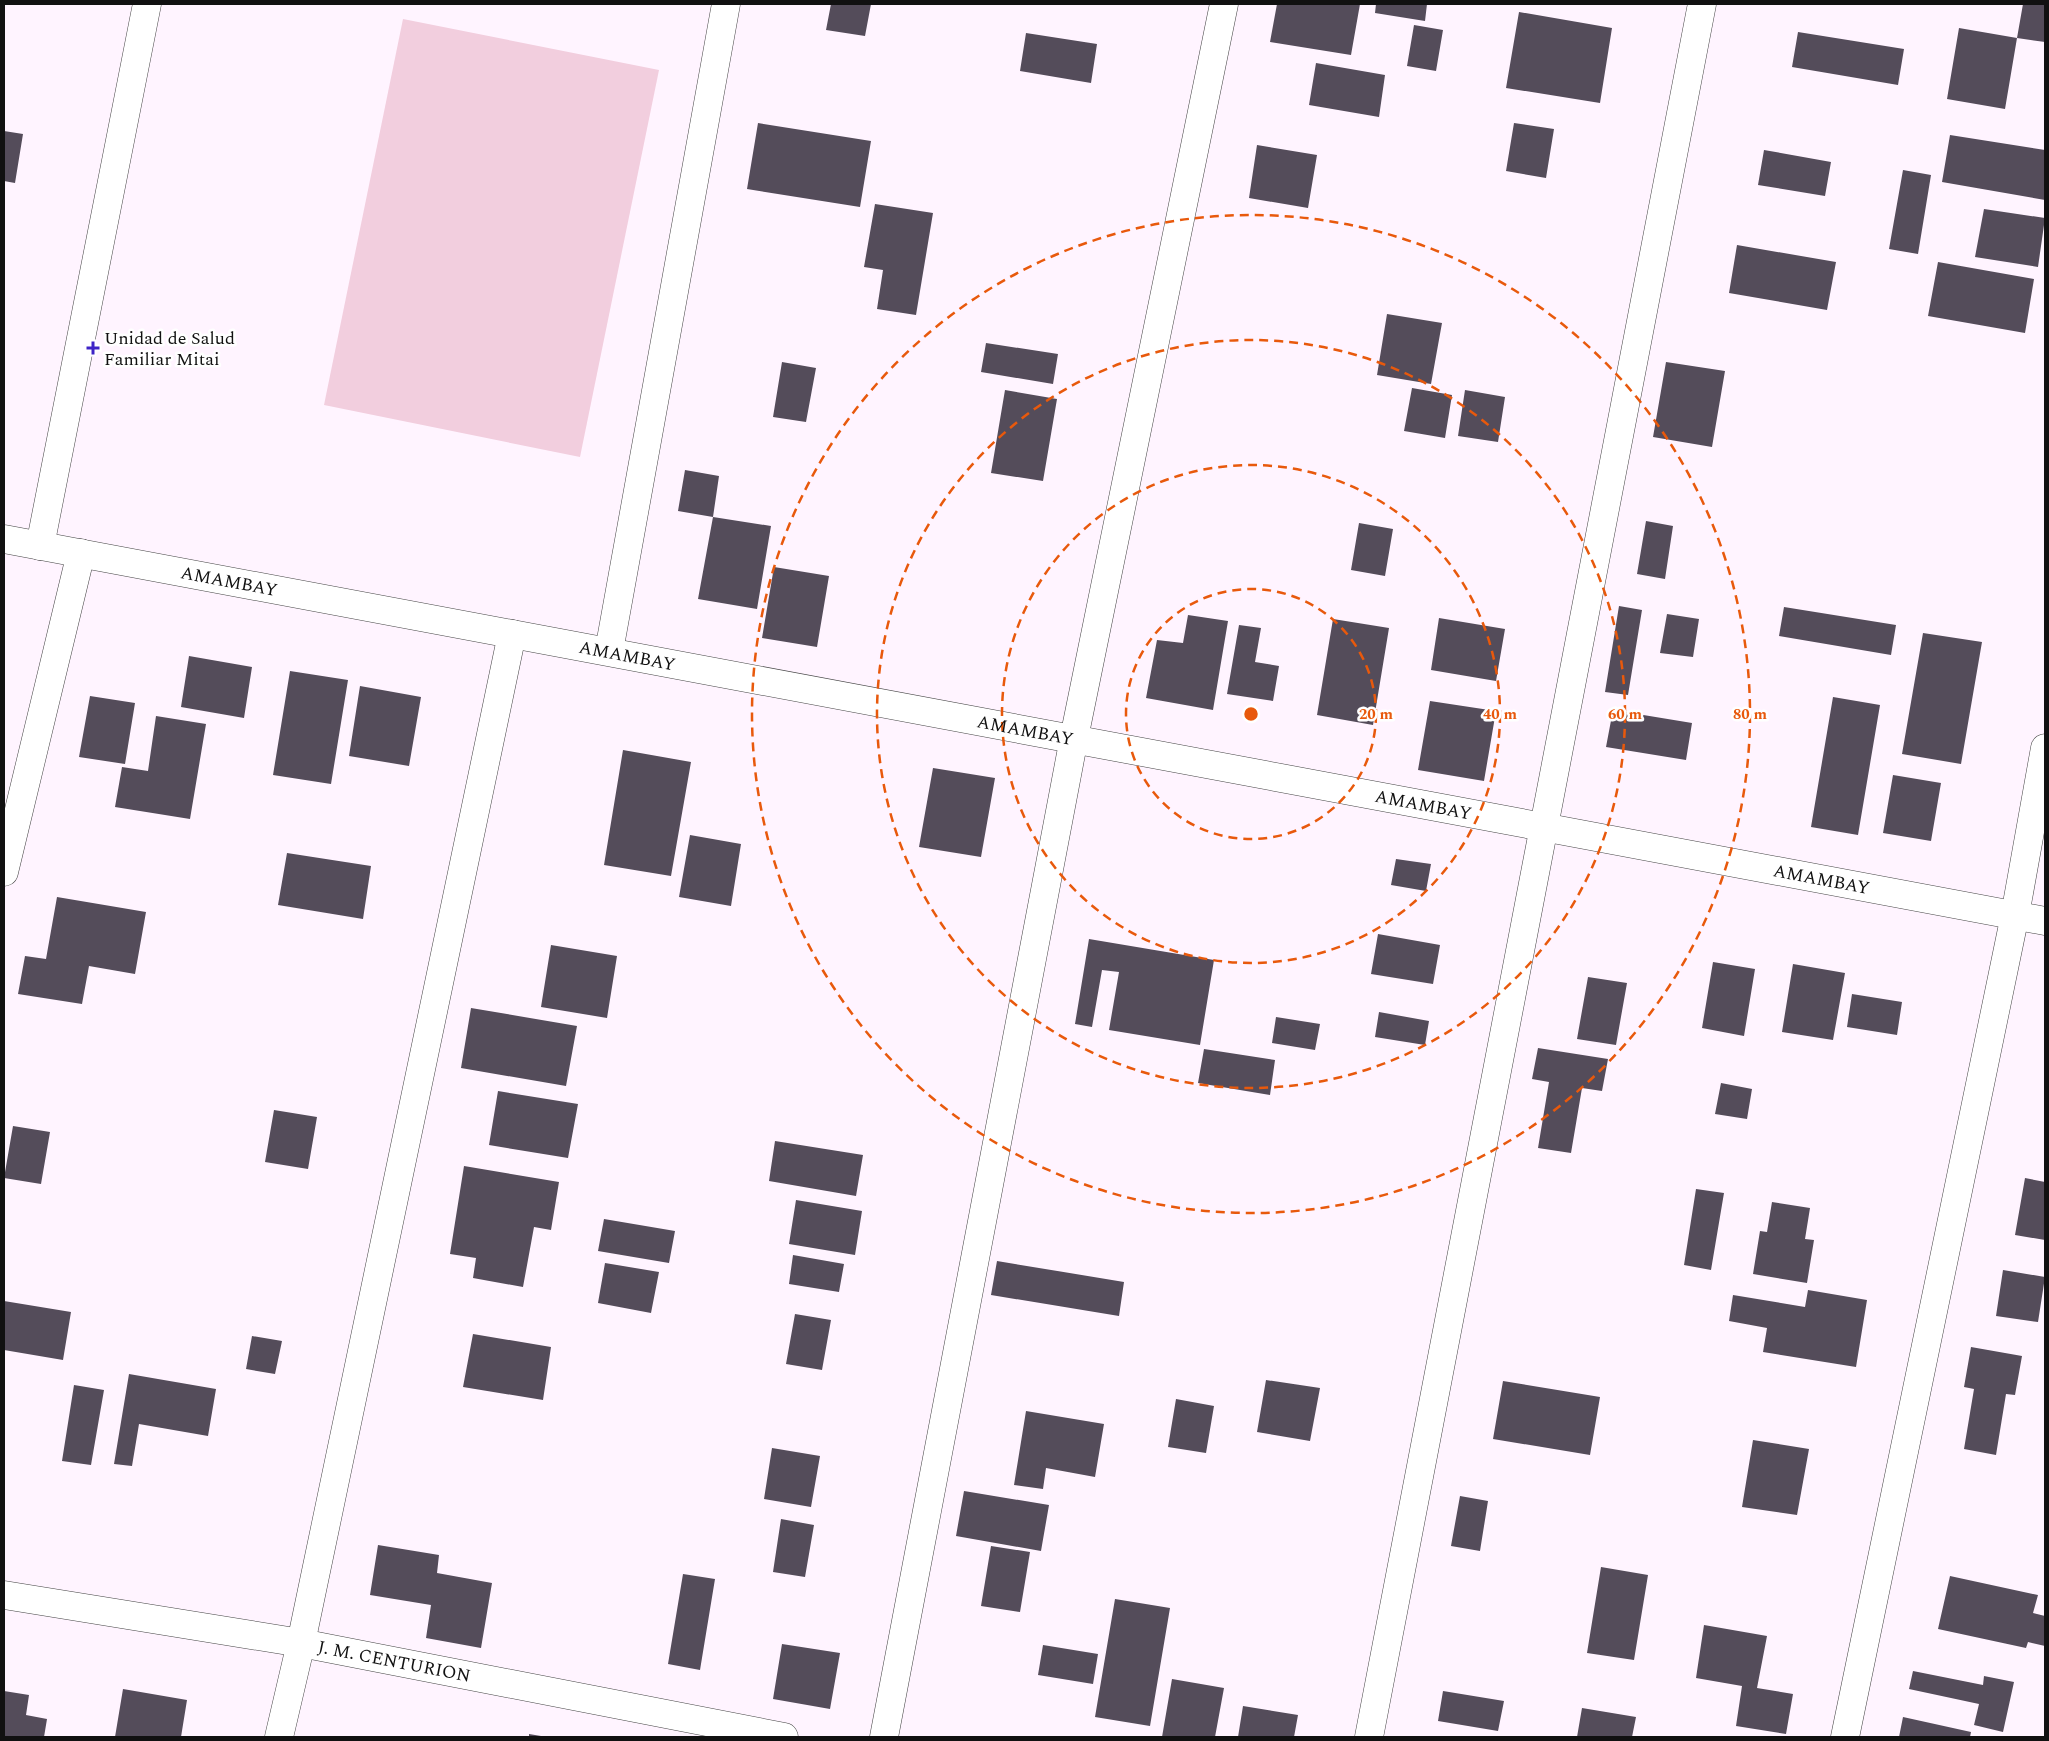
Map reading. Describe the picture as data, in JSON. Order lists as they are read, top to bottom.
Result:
{
  "streets": {
    "street": ["AMAMBAY", "J. M. CENTURION"]
  },
  "places": {
    "health": ["Unidad de Salud Familiar Mitai"]
  },
  "rings": [
    "20 m",
    "40 m",
    "60 m",
    "80 m"
  ]
}
